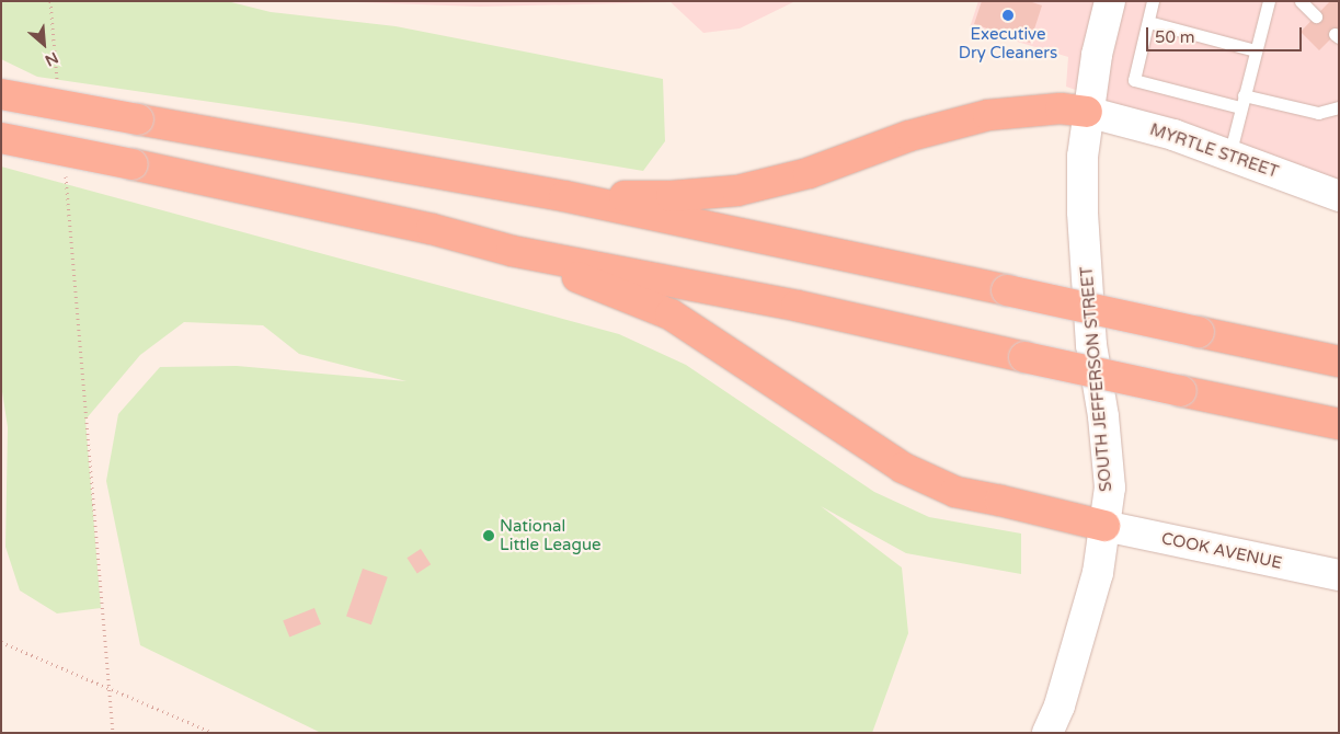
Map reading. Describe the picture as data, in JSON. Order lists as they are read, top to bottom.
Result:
{
  "streets": {
    "main road": ["MYRTLE STREET", "SOUTH JEFFERSON STREET", "COOK AVENUE"]
  },
  "crossings": [
    ["MYRTLE STREET", "SOUTH JEFFERSON STREET"],
    ["SOUTH JEFFERSON STREET", "COOK AVENUE"]
  ],
  "places": ["Executive Dry Cleaners", "National Little League"],
  "scale_bar": "50 m",
  "north": "bottom right"
}
